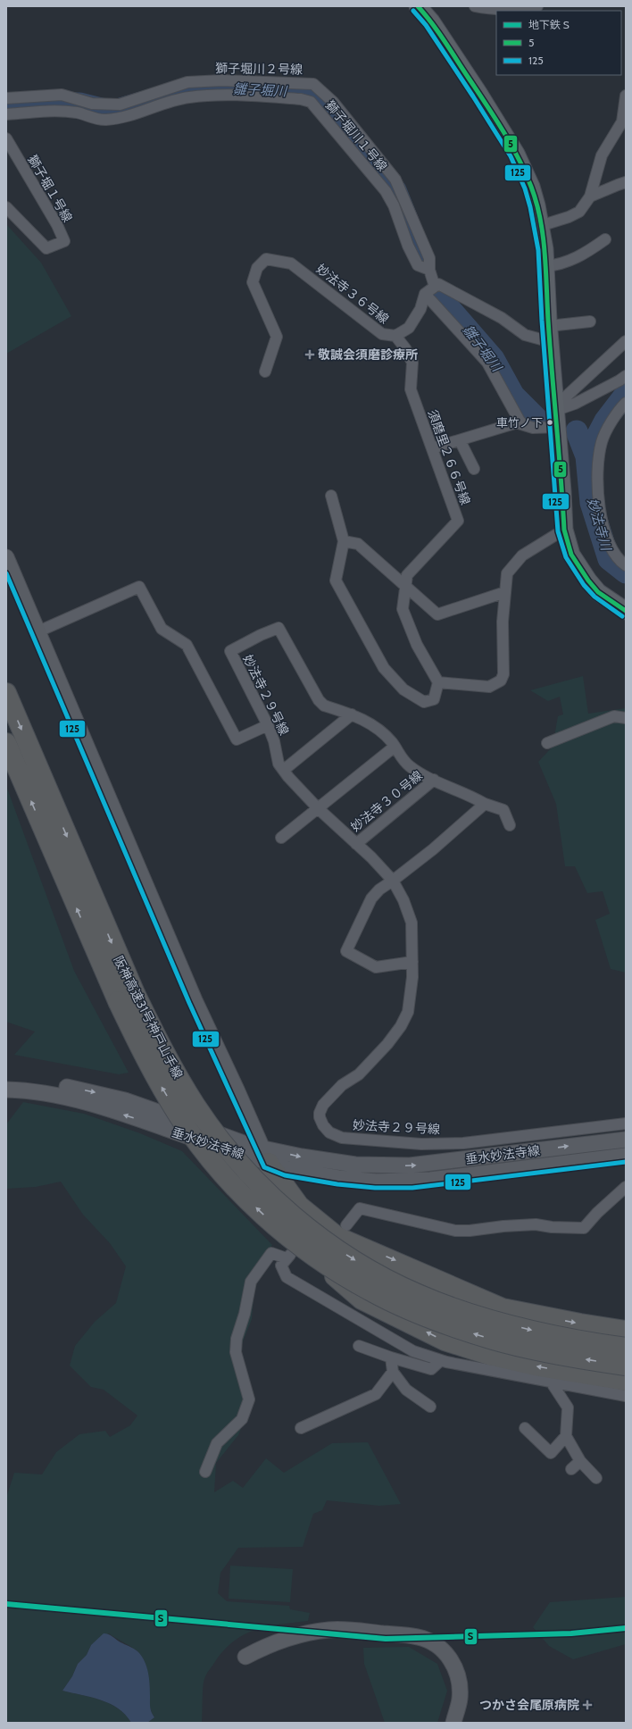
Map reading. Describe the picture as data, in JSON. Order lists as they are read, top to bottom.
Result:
{
  "streets": {
    "highway": ["阪神高速31号神戸山手線"],
    "street": [
      "獅子堀川２号線",
      "獅子堀川１号線",
      "獅子堀１号線",
      "妙法寺３６号線",
      "須磨里２６６号線",
      "妙法寺２９号線",
      "妙法寺３０号線",
      "垂水妙法寺線"
    ]
  },
  "crossings": [
    ["獅子堀川２号線", "獅子堀川１号線"],
    ["妙法寺３６号線", "須磨里２６６号線"],
    ["妙法寺２９号線", "妙法寺３０号線"]
  ],
  "water": ["雛子堀川", "妙法寺川"],
  "places": {
    "health": ["敬誠会須磨診療所", "つかさ会尾原病院"],
    "other": ["車竹ノ下"]
  },
  "lines": ["transit line 5", "transit line 125", "metro line S"],
  "legend": ["地下鉄 S", "5", "125"]
}
